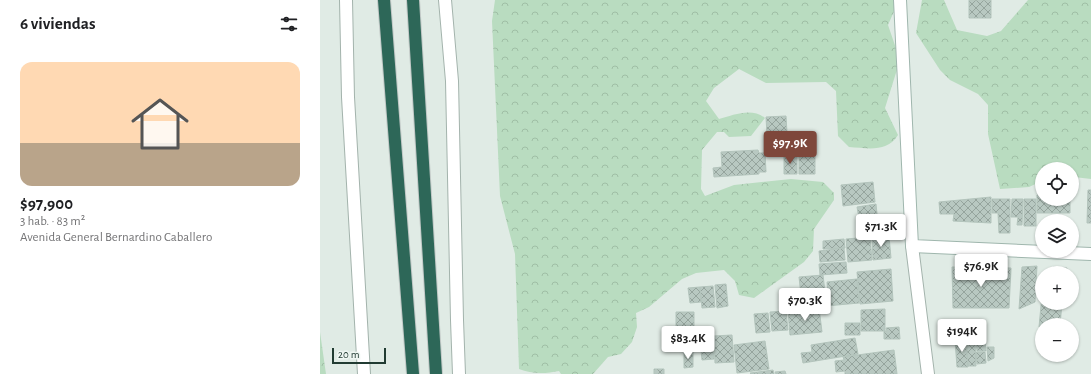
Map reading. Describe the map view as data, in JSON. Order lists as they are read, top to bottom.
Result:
{
  "scale_bar": "20 m",
  "page": {
    "heading": "6 viviendas",
    "list": [
      {
        "name": "$97,900",
        "note": "3 hab. · 83 m² · Avenida General Bernardino Caballero"
      }
    ],
    "price": [
      "$97.9K",
      "$71.3K",
      "$76.9K",
      "$70.3K",
      "$194K",
      "$83.4K"
    ],
    "map_buttons": ["+", "−"],
    "scale": "20 m"
  }
}
